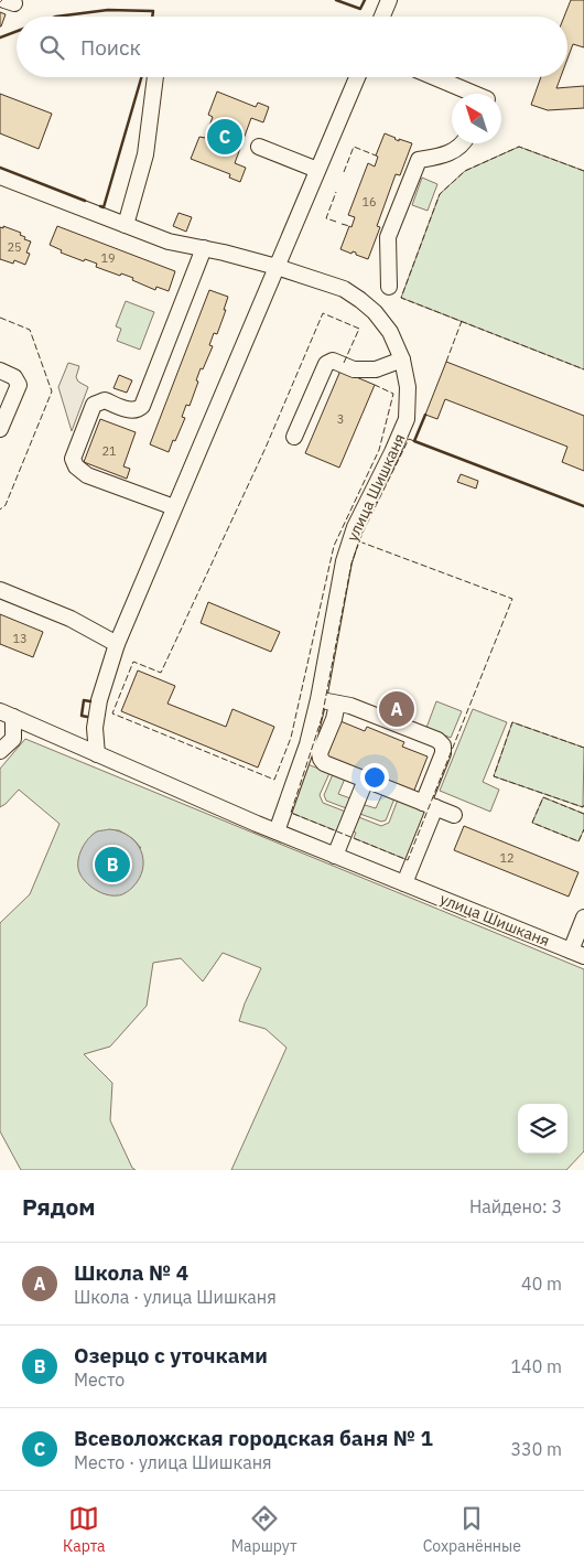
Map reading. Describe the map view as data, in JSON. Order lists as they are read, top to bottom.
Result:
{
  "streets": {
    "street": ["улица Шишканя"]
  },
  "house_numbers": [
    "16",
    "25",
    "19",
    "3",
    "21",
    "13",
    "12"
  ],
  "north": "top left",
  "page": {
    "search": "Поиск",
    "pins": ["C", "A", "B"],
    "heading": ["Рядом", "Найдено: 3"],
    "list": [
      {
        "mark": "A",
        "name": "Школа № 4",
        "note": "Школа · улица Шишканя",
        "value": "40 m"
      },
      {
        "mark": "B",
        "name": "Озерцо с уточками",
        "note": "Место",
        "value": "140 m"
      },
      {
        "mark": "C",
        "name": "Всеволожская городская баня № 1",
        "note": "Место · улица Шишканя",
        "value": "330 m"
      }
    ],
    "nav": ["Карта", "Маршрут", "Сохранённые"]
  }
}
